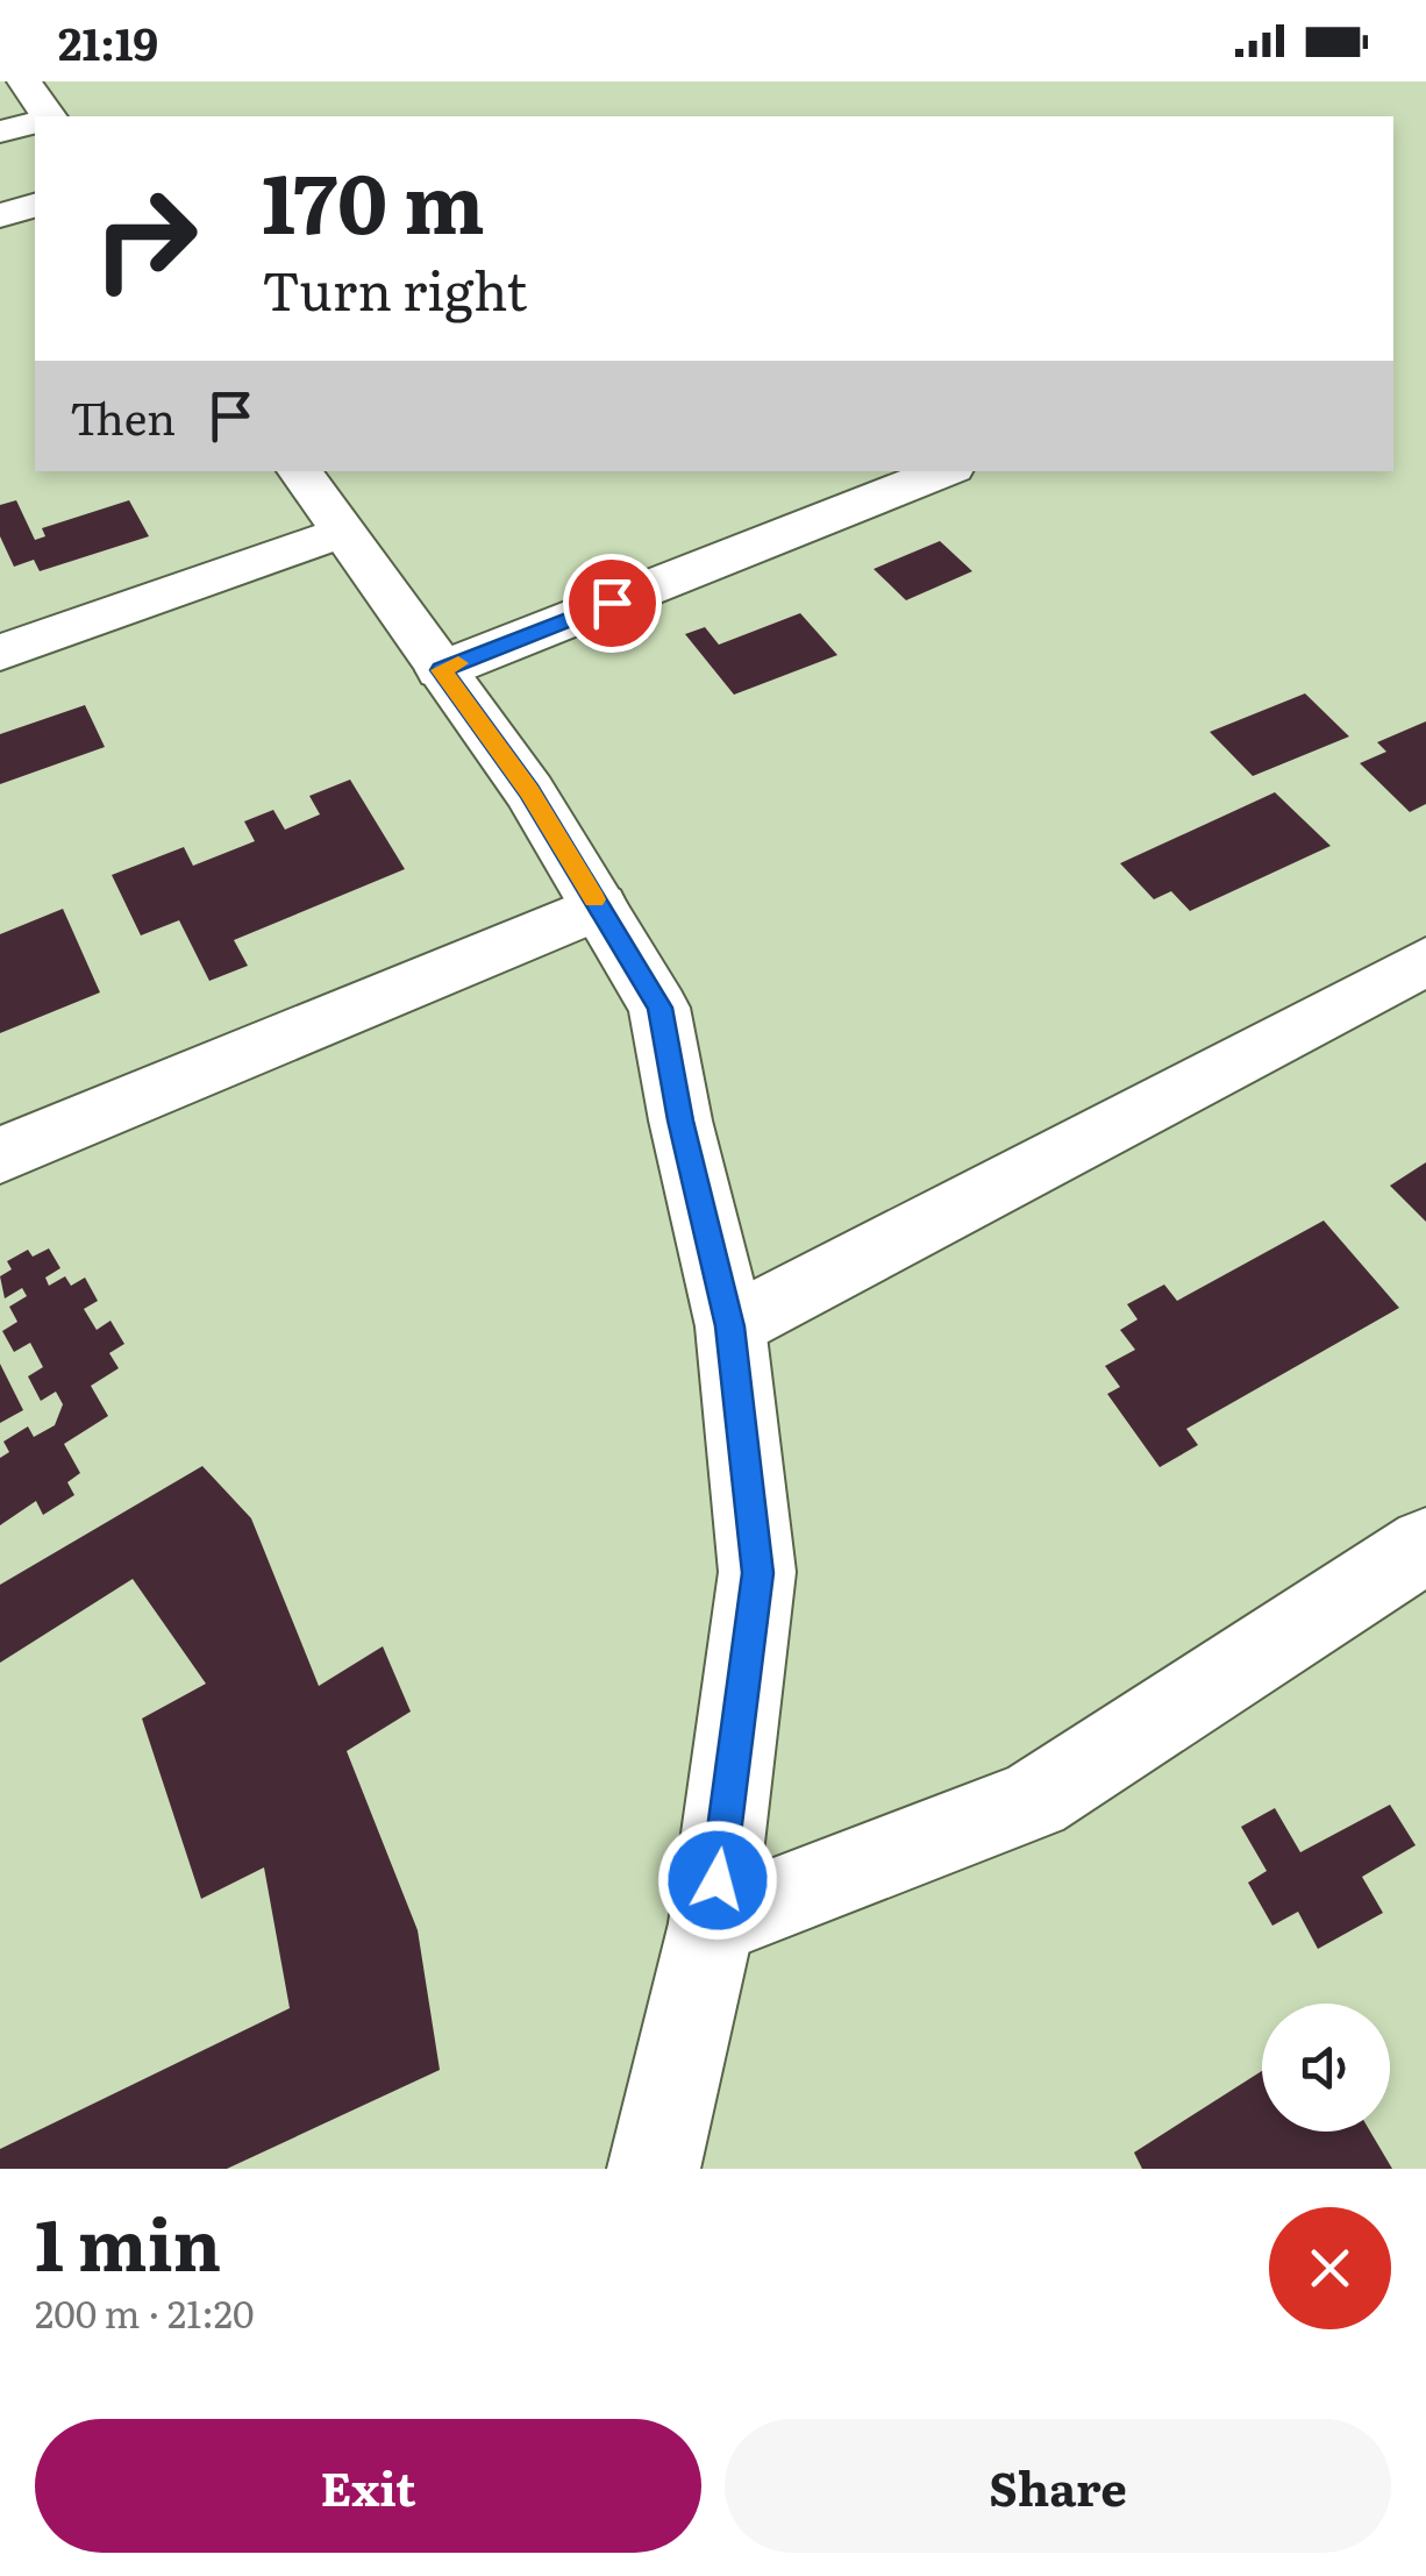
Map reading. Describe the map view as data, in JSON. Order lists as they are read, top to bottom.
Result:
{
  "page": {
    "status": "21:19",
    "turn": ["170 m", "Turn right"],
    "then": "Then",
    "heading": ["1 min", "200 m · 21:20"],
    "buttons": ["Exit", "Share"]
  }
}
